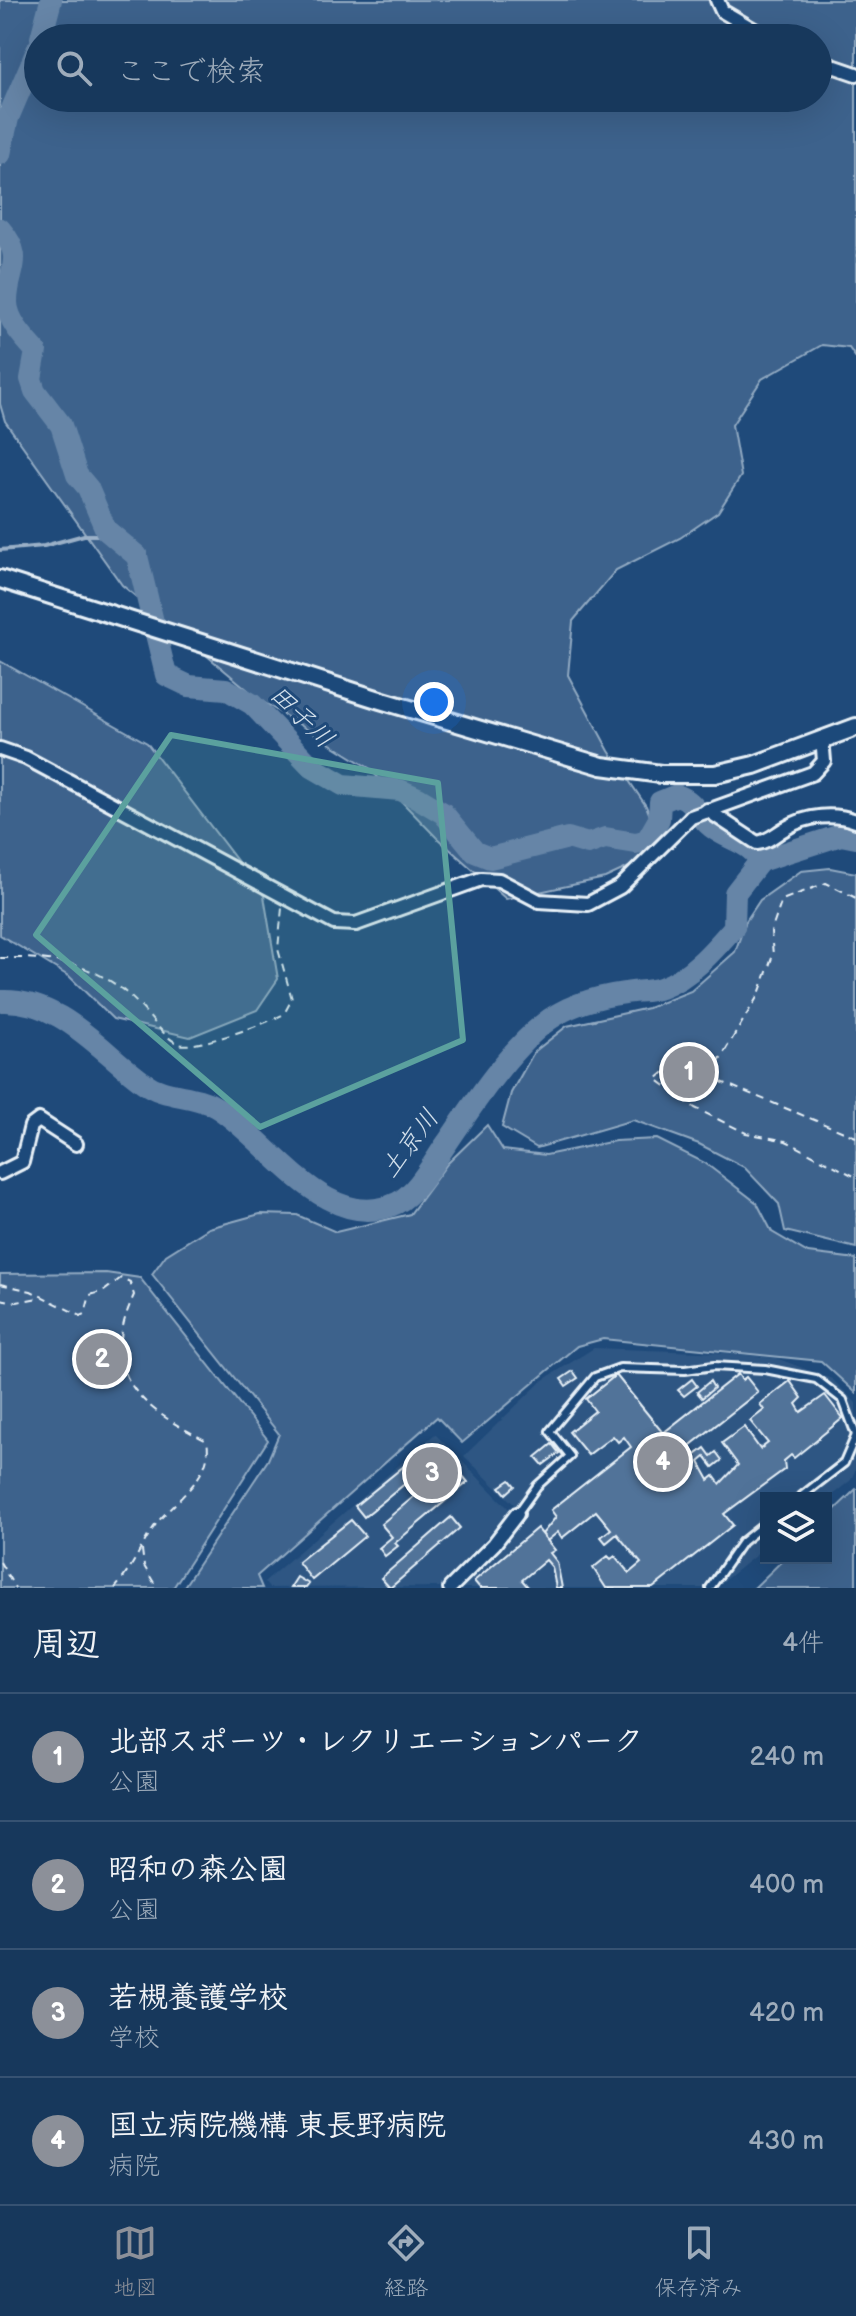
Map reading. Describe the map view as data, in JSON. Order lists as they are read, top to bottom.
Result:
{
  "water": ["田子川", "土京川"],
  "page": {
    "search": "ここで検索",
    "pins": [
      "1",
      "2",
      "4",
      "3"
    ],
    "heading": ["周辺", "4件"],
    "list": [
      {
        "mark": "1",
        "name": "北部スポーツ・レクリエーションパーク",
        "note": "公園",
        "value": "240 m"
      },
      {
        "mark": "2",
        "name": "昭和の森公園",
        "note": "公園",
        "value": "400 m"
      },
      {
        "mark": "3",
        "name": "若槻養護学校",
        "note": "学校",
        "value": "420 m"
      },
      {
        "mark": "4",
        "name": "国立病院機構 東長野病院",
        "note": "病院",
        "value": "430 m"
      }
    ],
    "nav": ["地図", "経路", "保存済み"]
  }
}
